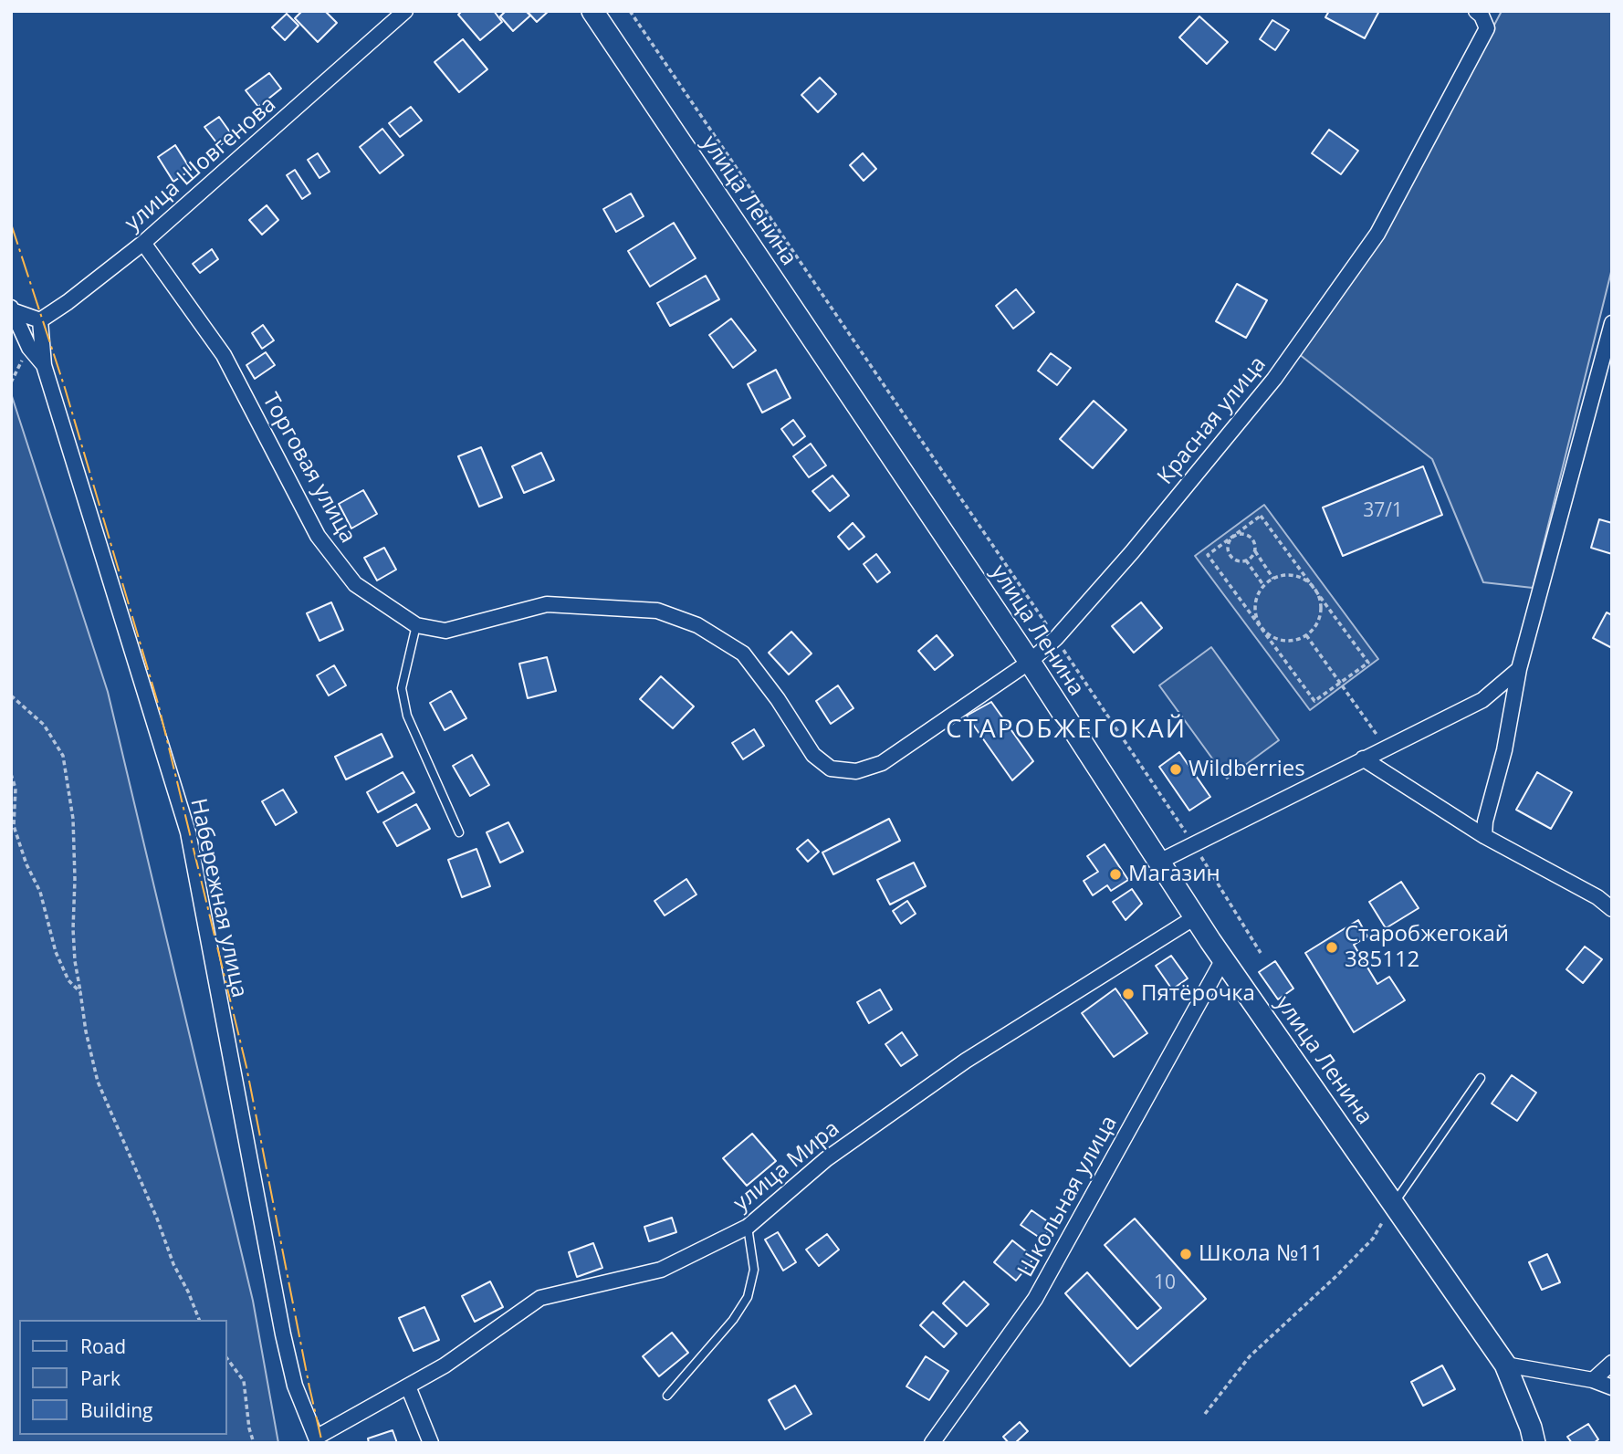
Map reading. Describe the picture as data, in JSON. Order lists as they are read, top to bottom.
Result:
{
  "streets": {
    "street": [
      "улица Шовгенова",
      "улица Ленина",
      "Красная улица",
      "Торговая улица",
      "Набережная улица",
      "улица Мира",
      "Школьная улица"
    ]
  },
  "crossings": [
    ["улица Шовгенова", "Торговая улица"],
    ["улица Ленина", "Красная улица"],
    ["улица Ленина", "улица Мира"],
    ["улица Ленина", "Школьная улица"],
    ["Красная улица", "Торговая улица"],
    ["Набережная улица", "улица Мира"]
  ],
  "districts": ["СТАРОБЖЕГОКАЙ"],
  "places": [
    "Wildberries",
    "Магазин",
    "Старобжегокай 385112",
    "Пятёрочка",
    "Школа №11"
  ],
  "house_numbers": ["37/1", "10"],
  "legend": ["Road", "Park", "Building"]
}
